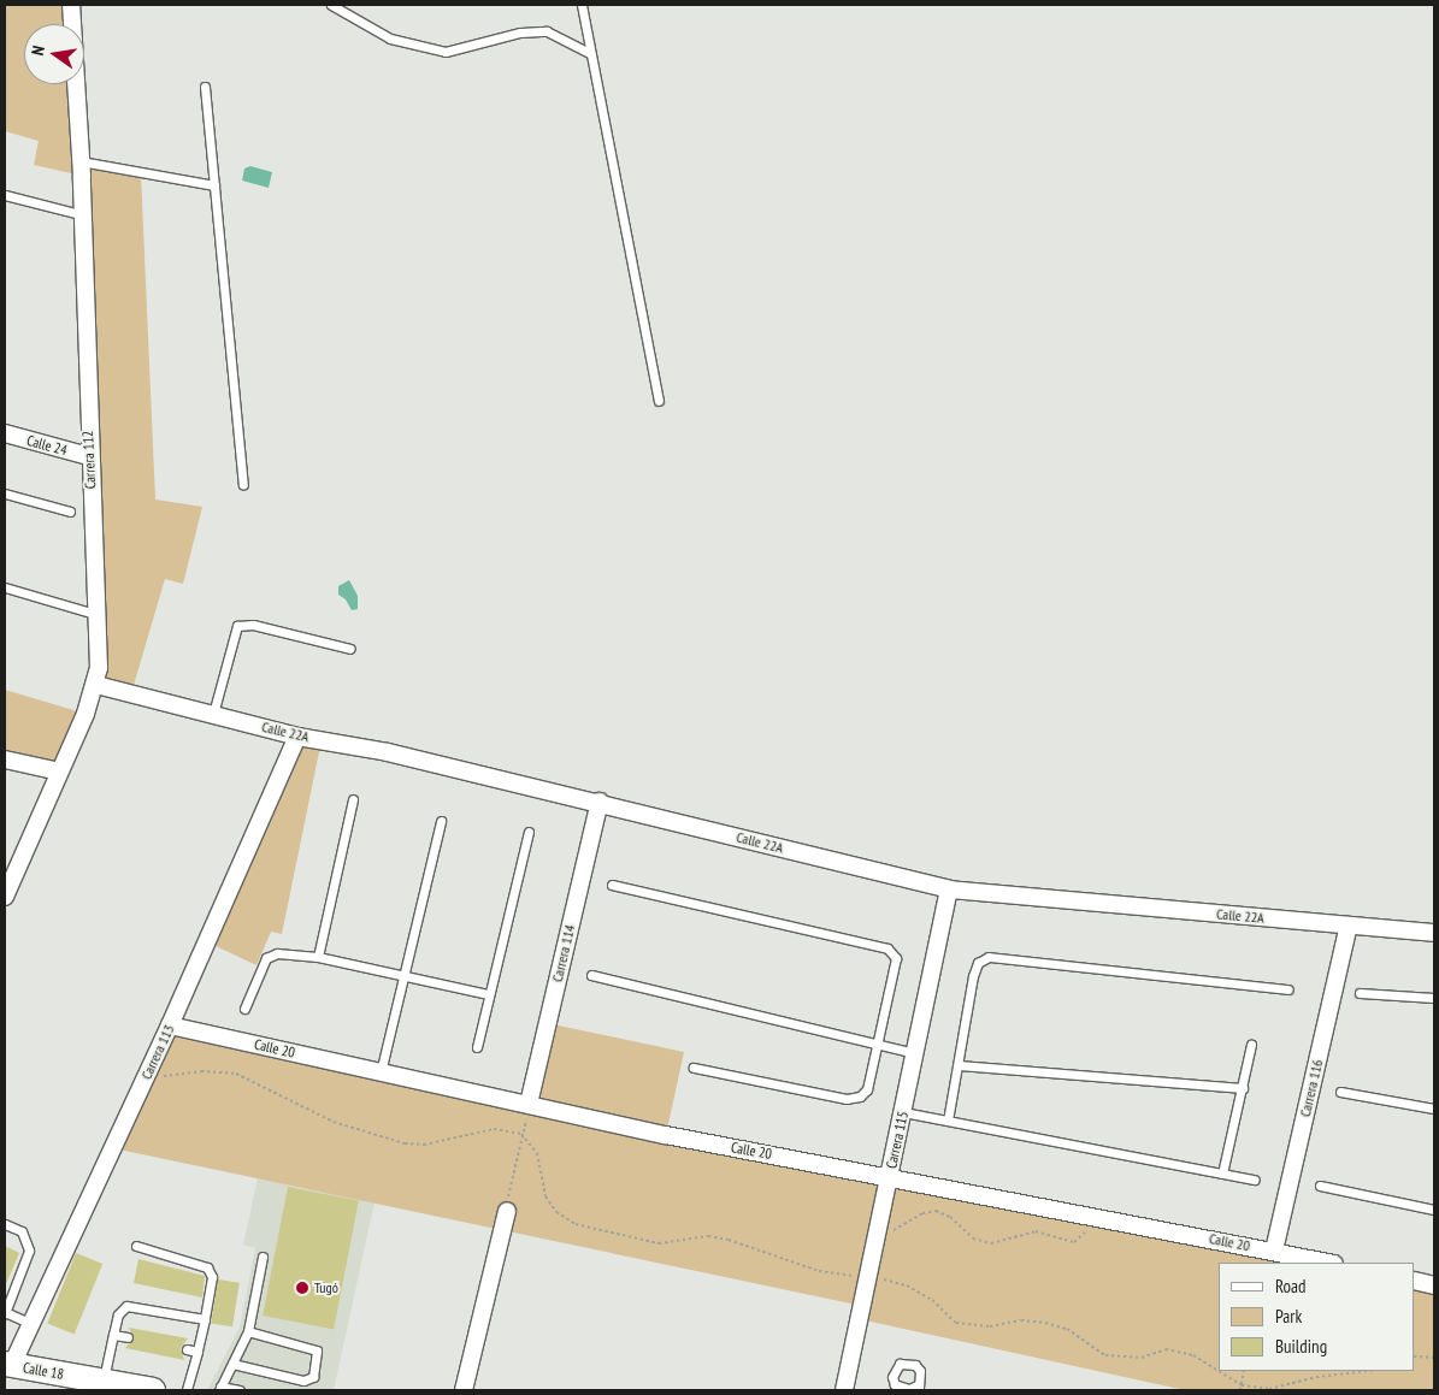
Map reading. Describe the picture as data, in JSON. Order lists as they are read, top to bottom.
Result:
{
  "streets": {
    "main road": ["Calle 18"],
    "street": [
      "Calle 24",
      "Carrera 112",
      "Calle 22A",
      "Carrera 114",
      "Calle 20",
      "Carrera 113",
      "Carrera 116",
      "Carrera 115"
    ]
  },
  "crossings": [
    ["Calle 24", "Carrera 112"],
    ["Carrera 112", "Calle 22A"],
    ["Calle 22A", "Carrera 114"],
    ["Calle 22A", "Carrera 113"],
    ["Calle 22A", "Carrera 116"],
    ["Calle 22A", "Carrera 115"],
    ["Carrera 114", "Calle 20"],
    ["Calle 20", "Carrera 113"],
    ["Calle 20", "Carrera 116"],
    ["Calle 20", "Carrera 115"],
    ["Carrera 113", "Calle 18"]
  ],
  "places": ["Tugó"],
  "legend": ["Road", "Park", "Building"],
  "north": "left"
}
